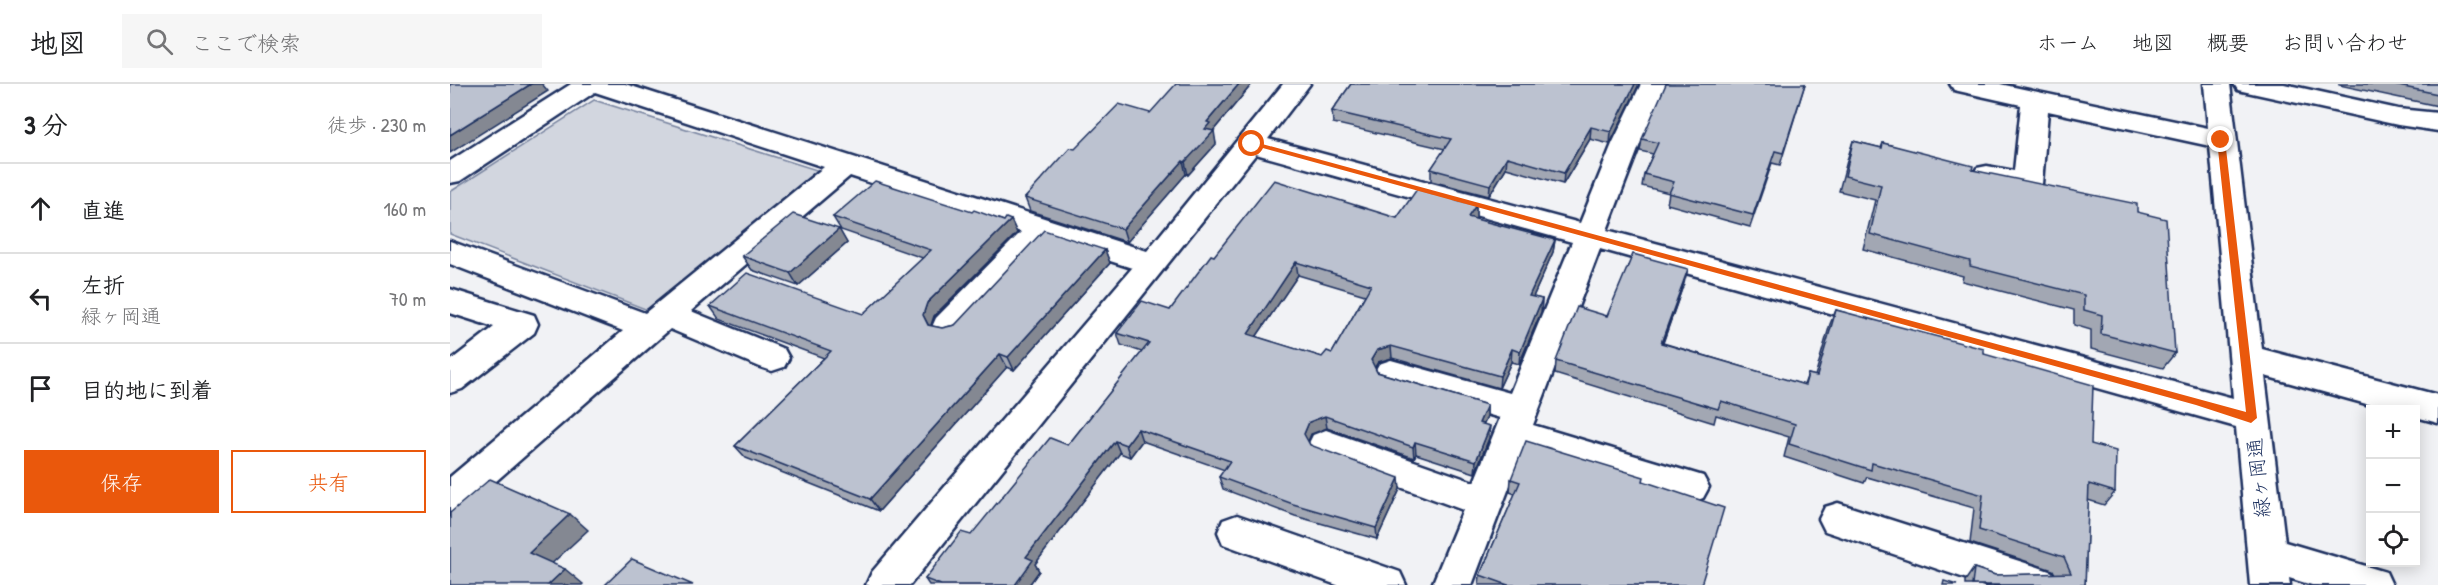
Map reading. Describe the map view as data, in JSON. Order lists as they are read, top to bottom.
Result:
{
  "streets": {
    "street": ["緑ヶ岡通"]
  },
  "page": {
    "header": "地図",
    "search": "ここで検索",
    "nav": [
      "ホーム",
      "地図",
      "概要",
      "お問い合わせ"
    ],
    "heading": ["3 分", "徒歩 · 230 m"],
    "list": [
      ["直進", "160 m"],
      ["左折", "緑ヶ岡通", "70 m"],
      "目的地に到着"
    ],
    "map_buttons": ["+", "−"],
    "buttons": ["保存", "共有"]
  }
}
